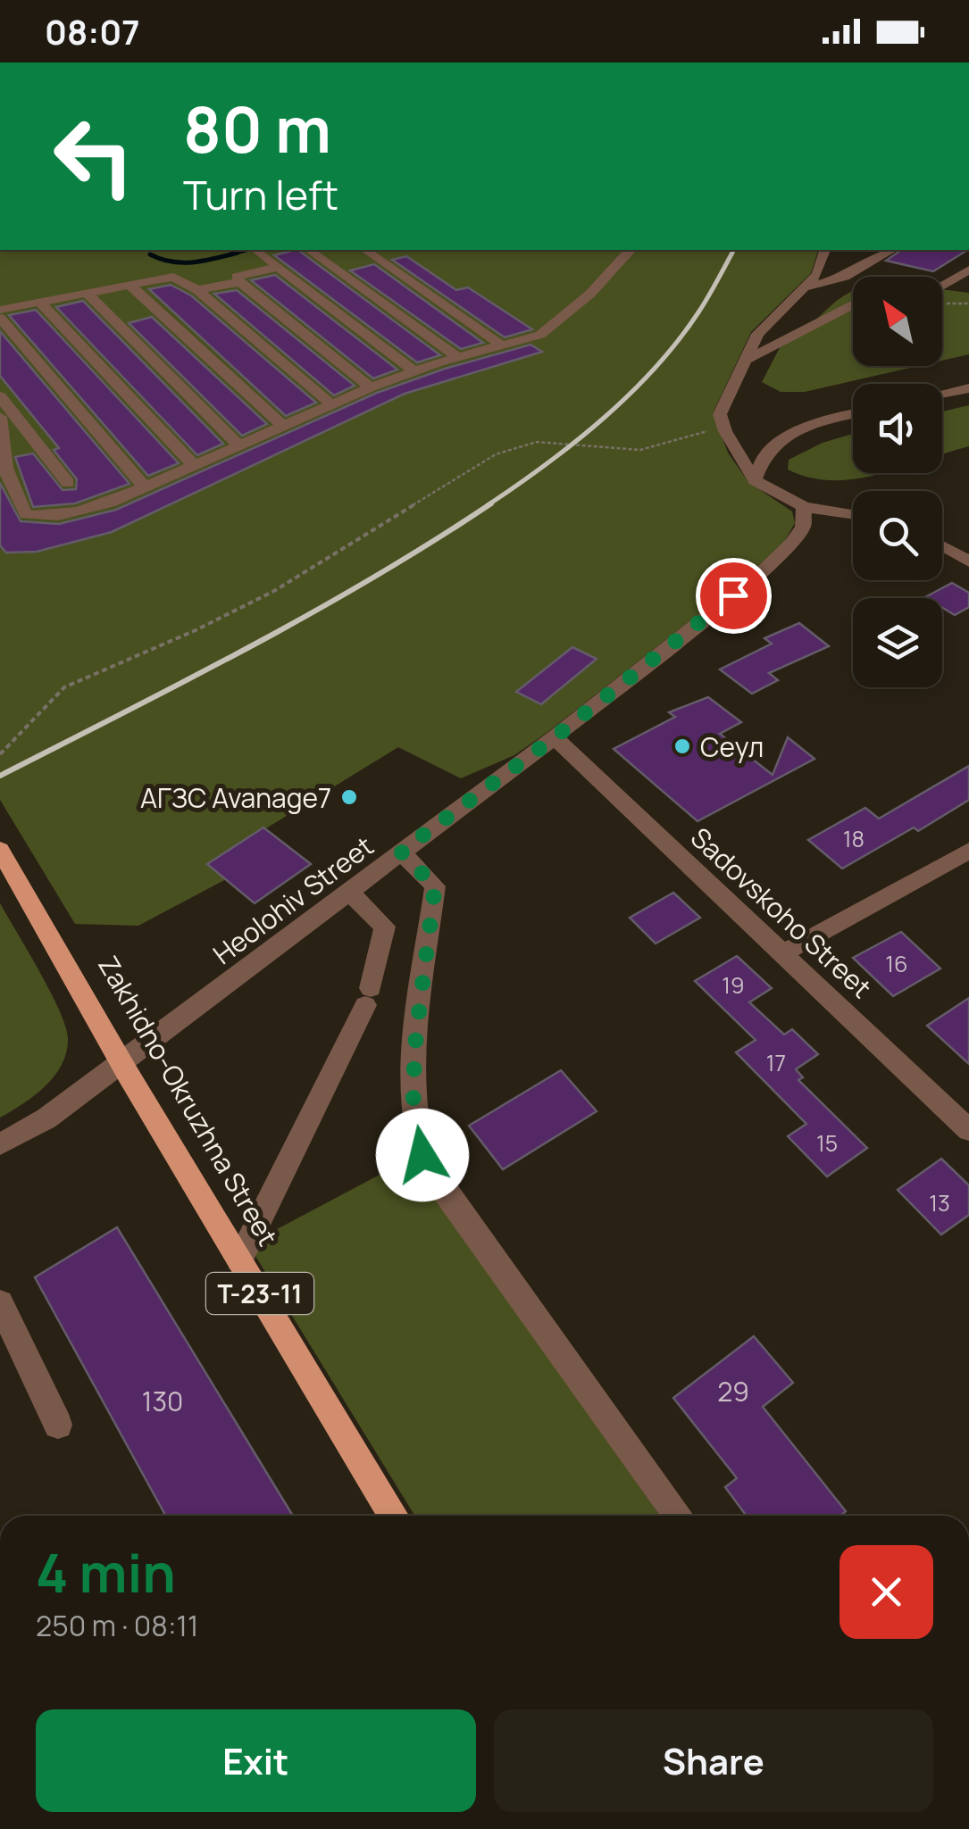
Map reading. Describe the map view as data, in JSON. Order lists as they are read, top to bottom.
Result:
{
  "streets": {
    "main road": ["Zakhidno-Okruzhna Street", "Т-23-11"],
    "street": ["Heolohiv Street", "Sadovskoho Street"]
  },
  "crossings": [
    ["Heolohiv Street", "Sadovskoho Street"],
    ["Heolohiv Street", "Zakhidno-Okruzhna Street"]
  ],
  "places": ["Сеул", "АГЗС Avanage7"],
  "house_numbers": [
    "18",
    "16",
    "19",
    "17",
    "15",
    "13",
    "29",
    "130"
  ],
  "north": "top left",
  "page": {
    "status": "08:07",
    "turn": ["80 m", "Turn left"],
    "heading": ["4 min", "250 m · 08:11"],
    "buttons": ["Exit", "Share"]
  }
}
